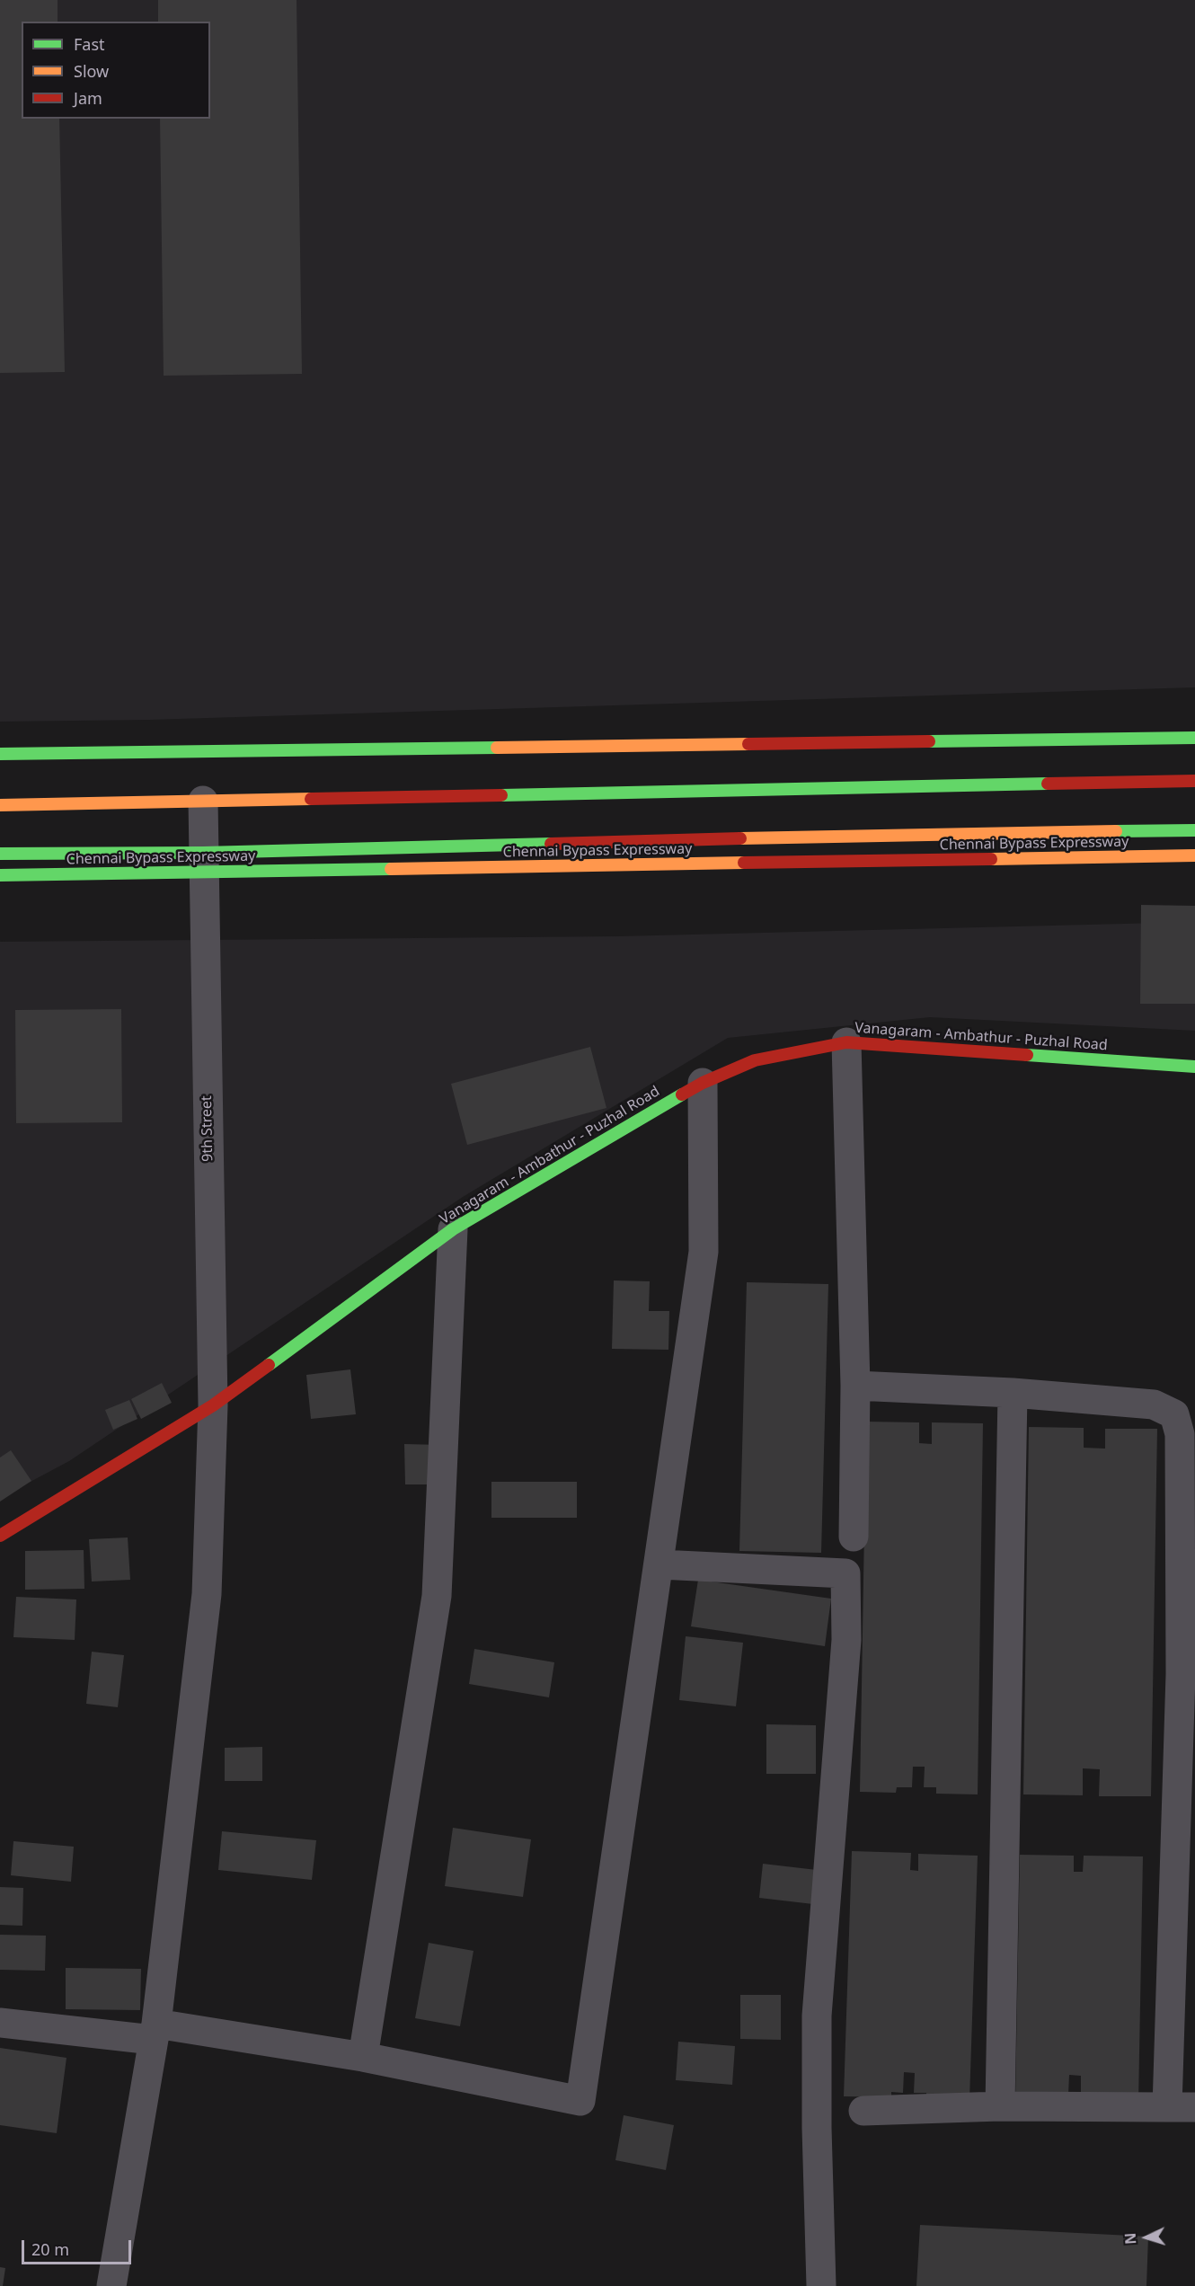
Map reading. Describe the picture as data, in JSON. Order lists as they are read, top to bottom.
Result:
{
  "streets": {
    "main road": ["Chennai Bypass Expressway", "Vanagaram - Ambathur - Puzhal Road"],
    "street": ["9th Street"]
  },
  "crossings": [
    ["Vanagaram - Ambathur - Puzhal Road", "9th Street"]
  ],
  "legend": ["Fast", "Slow", "Jam"],
  "scale_bar": "20 m",
  "north": "left"
}
